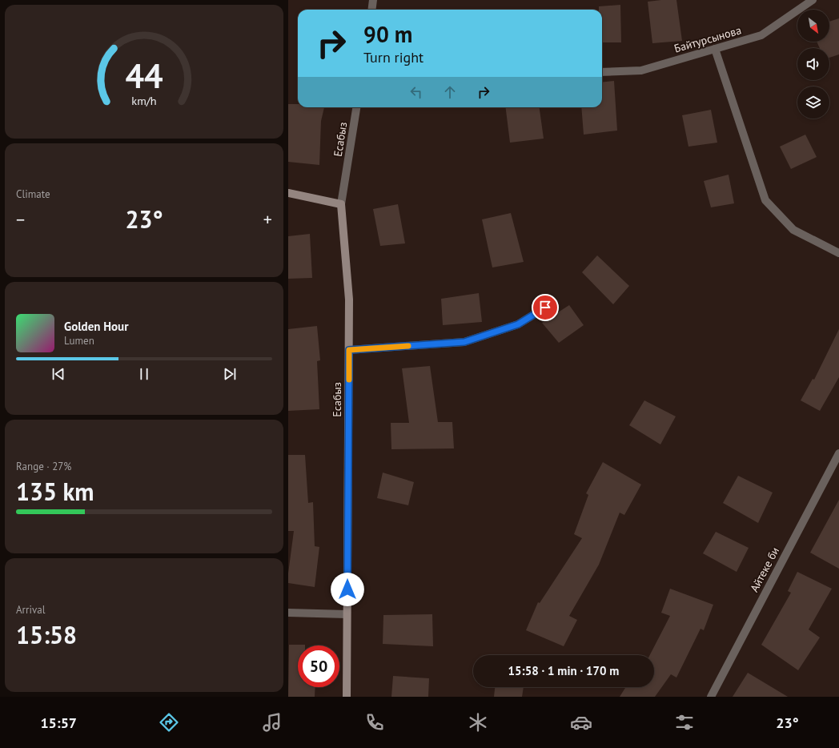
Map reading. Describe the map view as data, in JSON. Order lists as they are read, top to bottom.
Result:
{
  "streets": {
    "main road": ["Есабыз"],
    "street": ["Байтурсынова", "Айтеке би"]
  },
  "north": "bottom right",
  "page": {
    "turn": ["90 m", "Turn right"],
    "tile": [
      "Climate",
      ["Range · 27%", "135 km"],
      ["Arrival", "15:58"]
    ],
    "heat": ["−", "23°", "+"],
    "song": ["Golden Hour", "Lumen"],
    "limit": "50",
    "trip": "15:58 · 1 min · 170 m",
    "tabs": ["15:57", "23°"],
    "gauge": ["44", "km/h"]
  }
}
